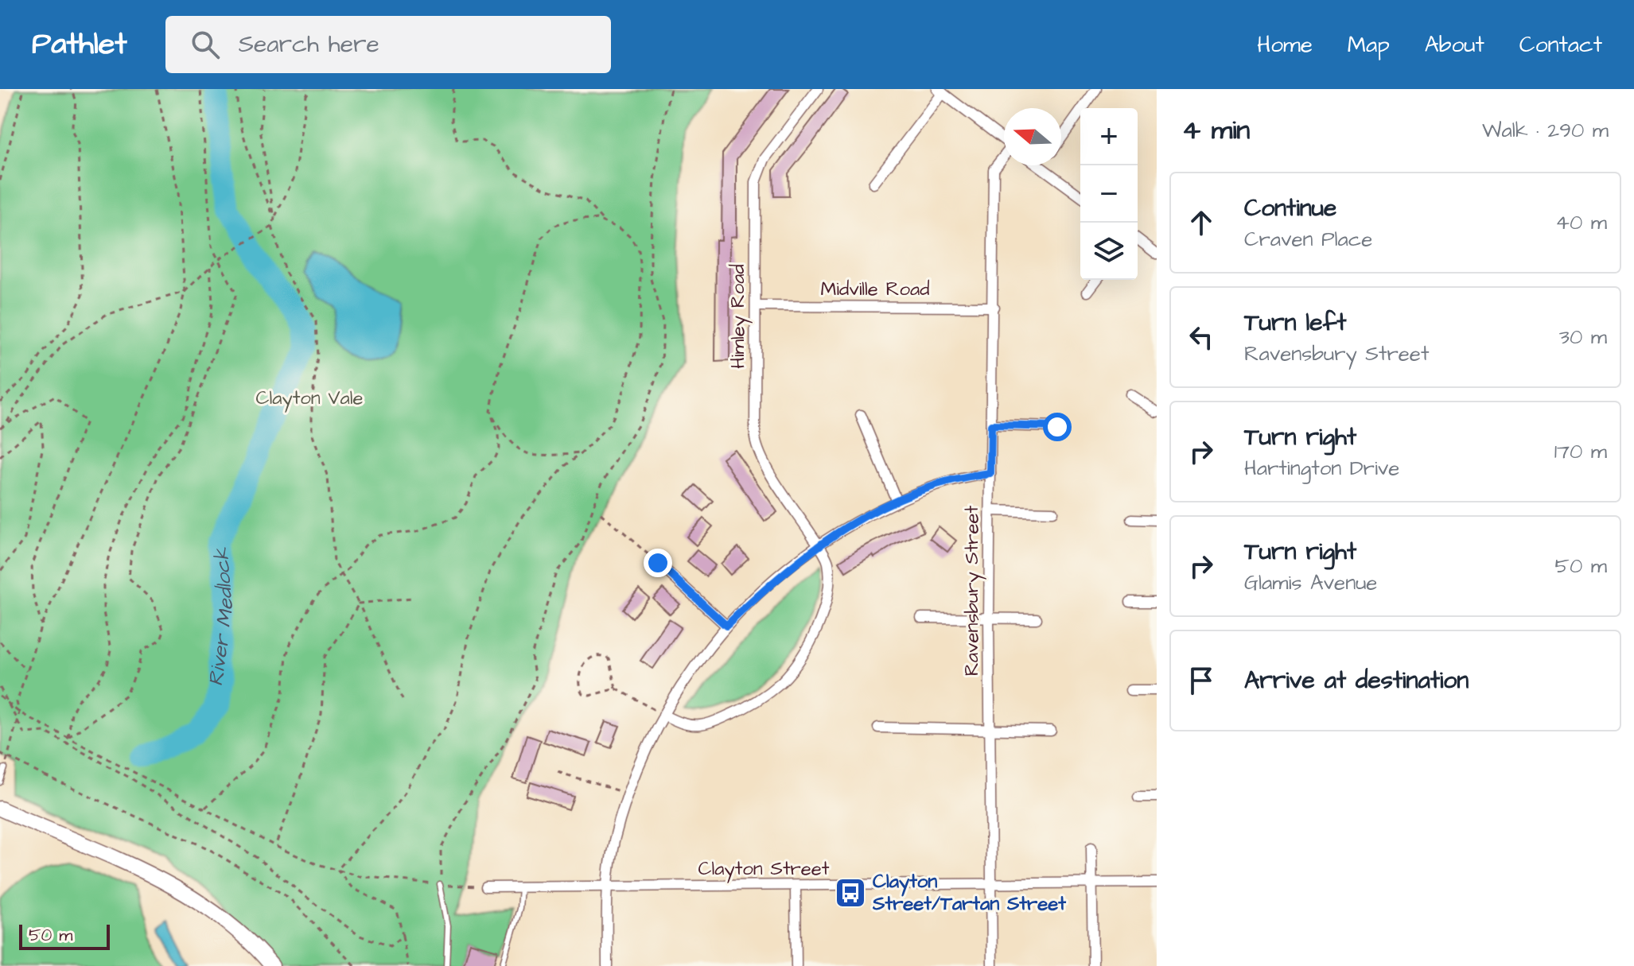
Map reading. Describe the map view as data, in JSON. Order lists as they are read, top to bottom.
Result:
{
  "streets": {
    "street": [
      "Midville Road",
      "Himley Road",
      "Ravensbury Street",
      "Clayton Street"
    ]
  },
  "crossings": [
    ["Midville Road", "Himley Road"],
    ["Midville Road", "Ravensbury Street"],
    ["Ravensbury Street", "Clayton Street"]
  ],
  "water": ["River Medlock"],
  "parks": ["Clayton Vale"],
  "places": {
    "bus stop": ["Clayton Street/Tartan Street"]
  },
  "scale_bar": "50 m",
  "north": "left",
  "page": {
    "header": "Pathlet",
    "search": "Search here",
    "nav": [
      "Home",
      "Map",
      "About",
      "Contact"
    ],
    "heading": ["4 min", "Walk · 290 m"],
    "map_buttons": ["+", "−"],
    "list": [
      ["Continue", "Craven Place", "40 m"],
      ["Turn left", "Ravensbury Street", "30 m"],
      ["Turn right", "Hartington Drive", "170 m"],
      ["Turn right", "Glamis Avenue", "50 m"],
      "Arrive at destination"
    ],
    "scale": "50 m"
  }
}
